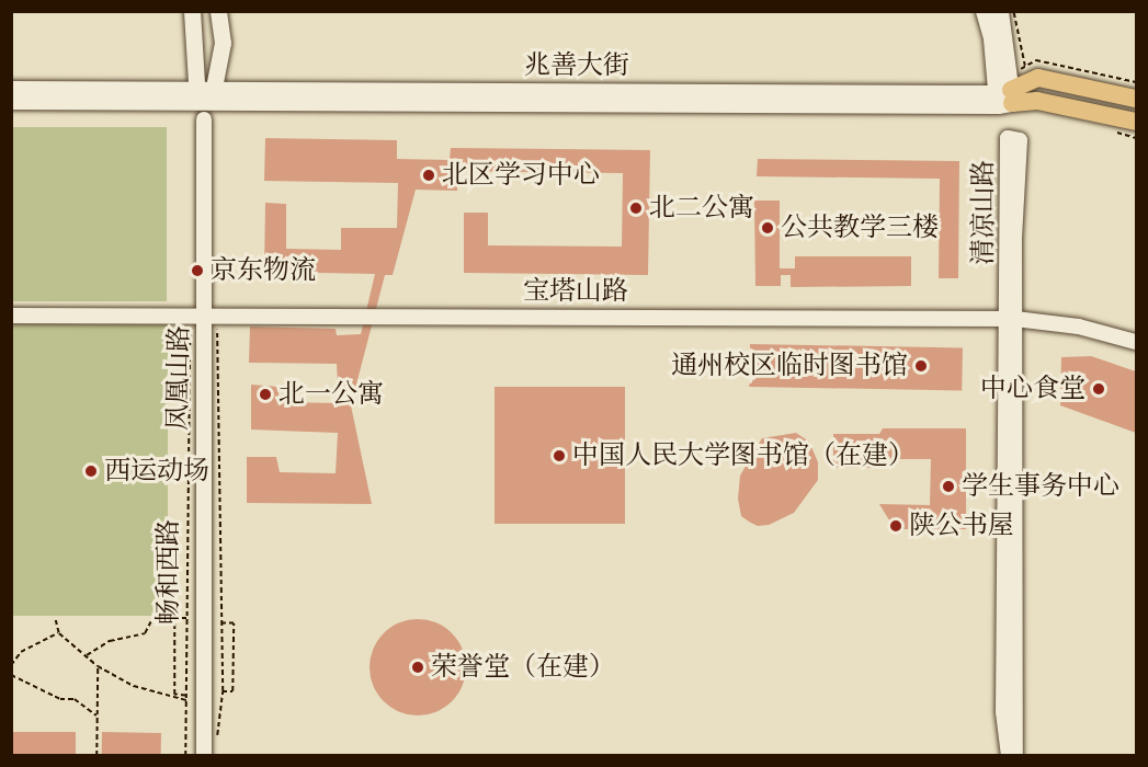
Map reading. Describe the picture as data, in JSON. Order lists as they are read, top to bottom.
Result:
{
  "streets": {
    "main road": ["兆善大街"],
    "street": ["清凉山路", "宝塔山路", "凤凰山路"],
    "path": ["畅和西路"]
  },
  "crossings": [
    ["清凉山路", "宝塔山路"],
    ["宝塔山路", "凤凰山路"],
    ["宝塔山路", "畅和西路"],
    ["凤凰山路", "畅和西路"]
  ],
  "places": [
    "北区学习中心",
    "北二公寓",
    "公共教学三楼",
    "京东物流",
    "通州校区临时图书馆",
    "中心食堂",
    "北一公寓",
    "中国人民大学图书馆（在建）",
    "西运动场",
    "学生事务中心",
    "陕公书屋",
    "荣誉堂（在建）"
  ]
}
